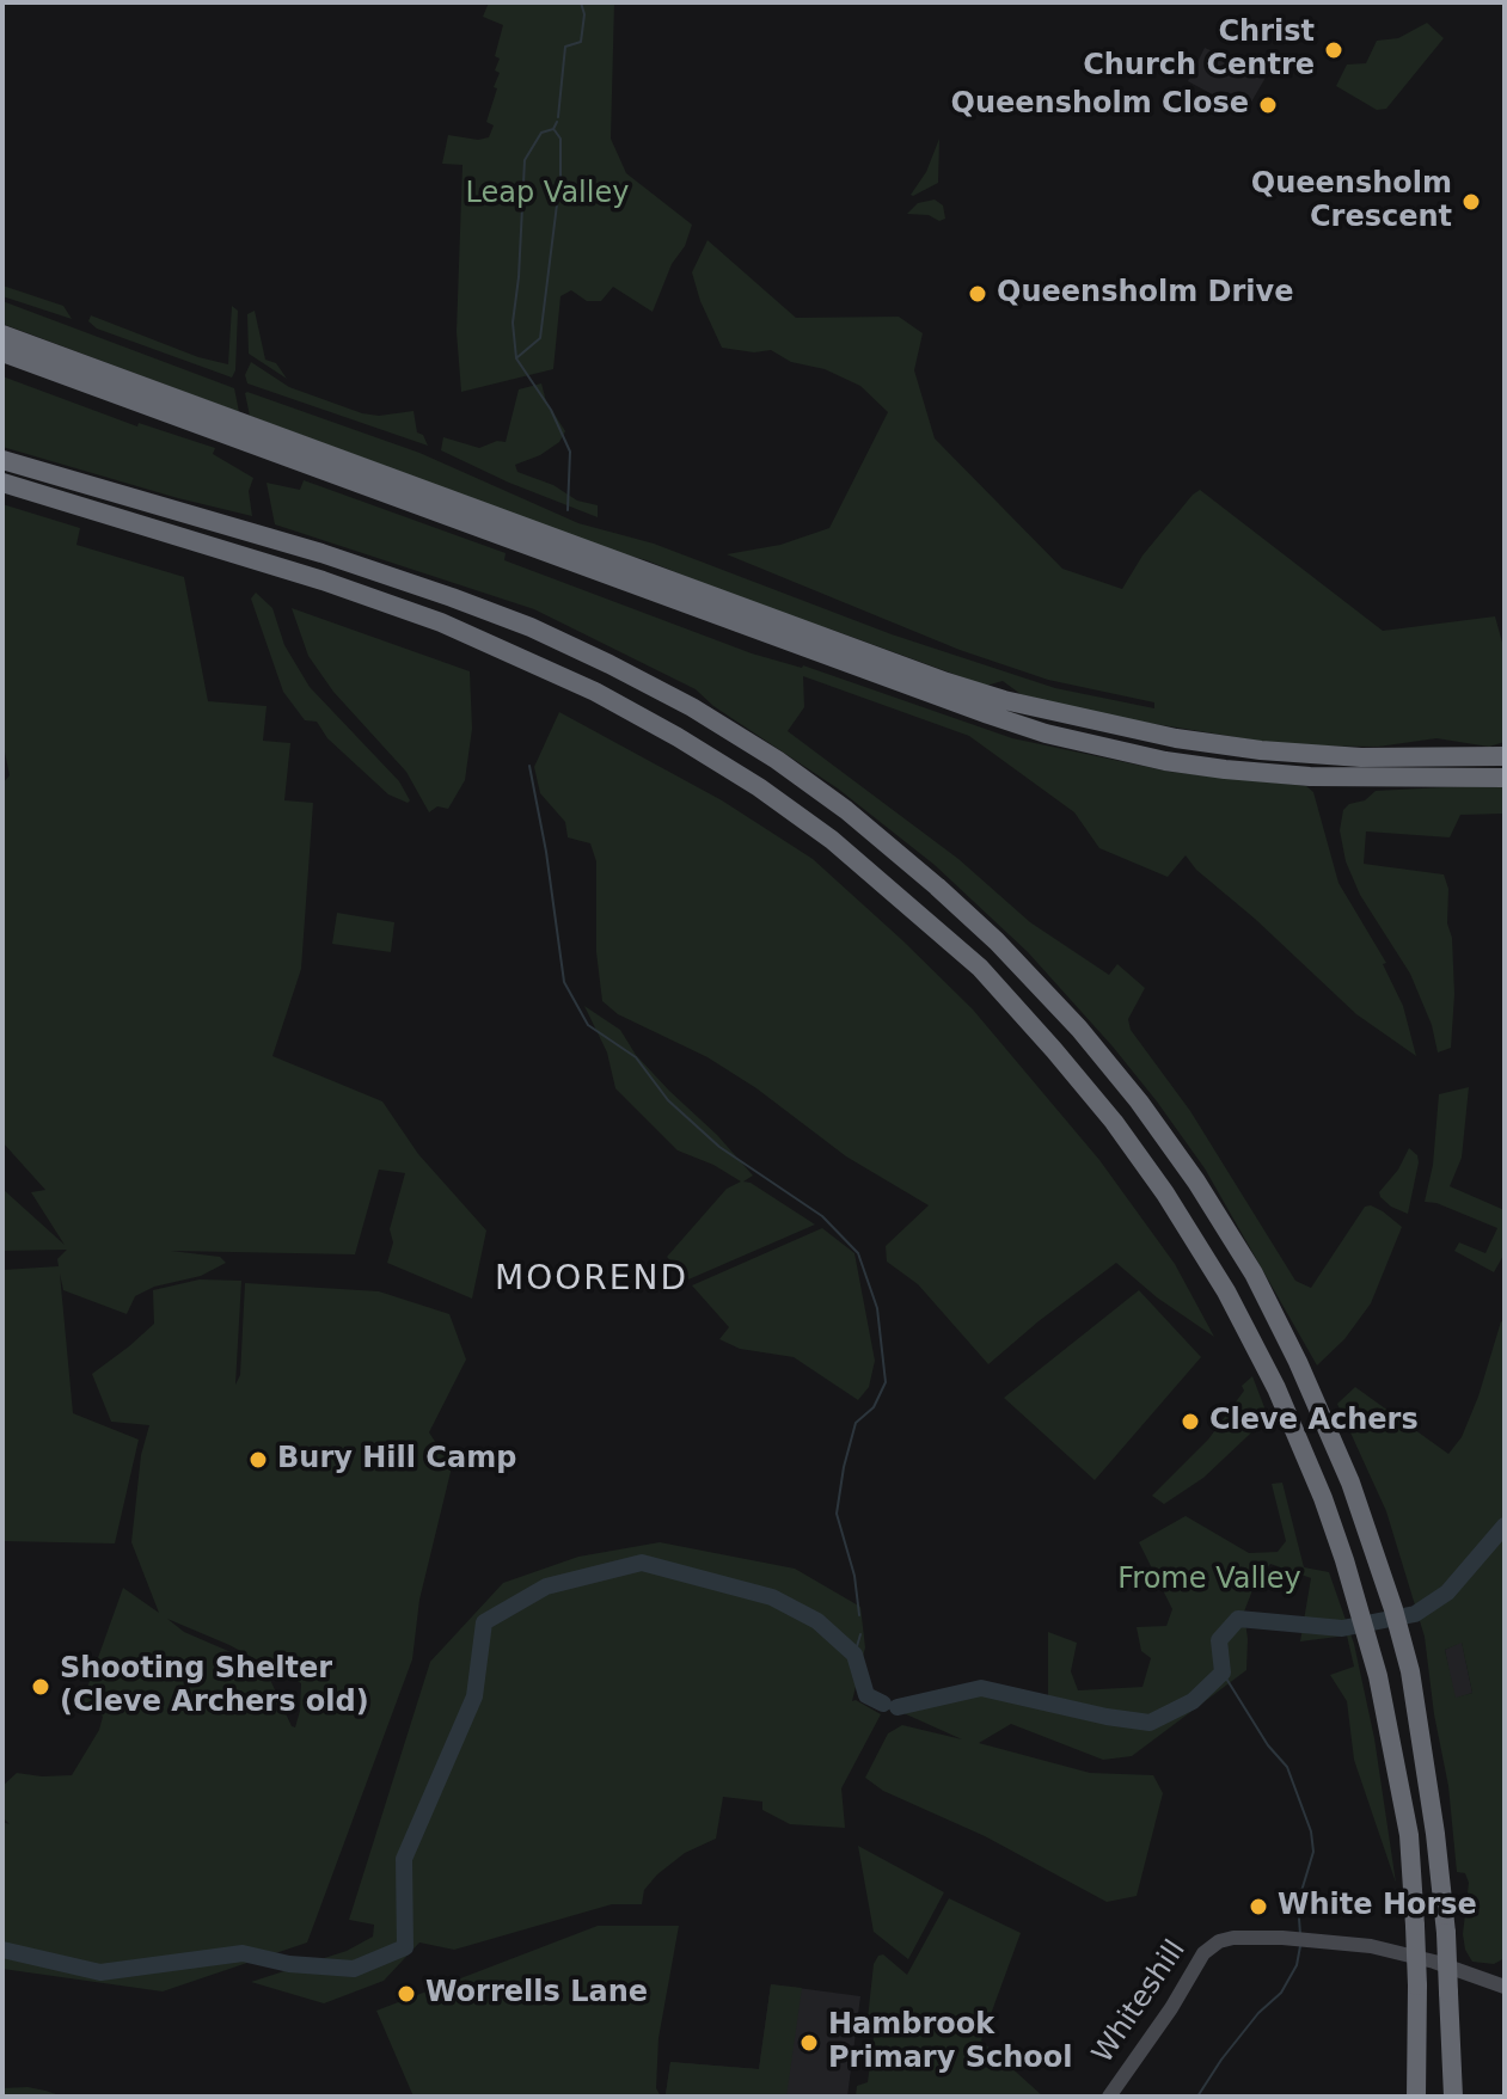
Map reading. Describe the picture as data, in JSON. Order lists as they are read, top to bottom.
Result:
{
  "streets": {
    "main road": ["Whiteshill"]
  },
  "districts": ["MOOREND"],
  "parks": ["Leap Valley", "Frome Valley"],
  "places": [
    "Christ Church Centre",
    "Queensholm Close",
    "Queensholm Crescent",
    "Queensholm Drive",
    "Cleve Achers",
    "Bury Hill Camp",
    "Shooting Shelter (Cleve Archers old)",
    "White Horse",
    "Worrells Lane",
    "Hambrook Primary School"
  ]
}
